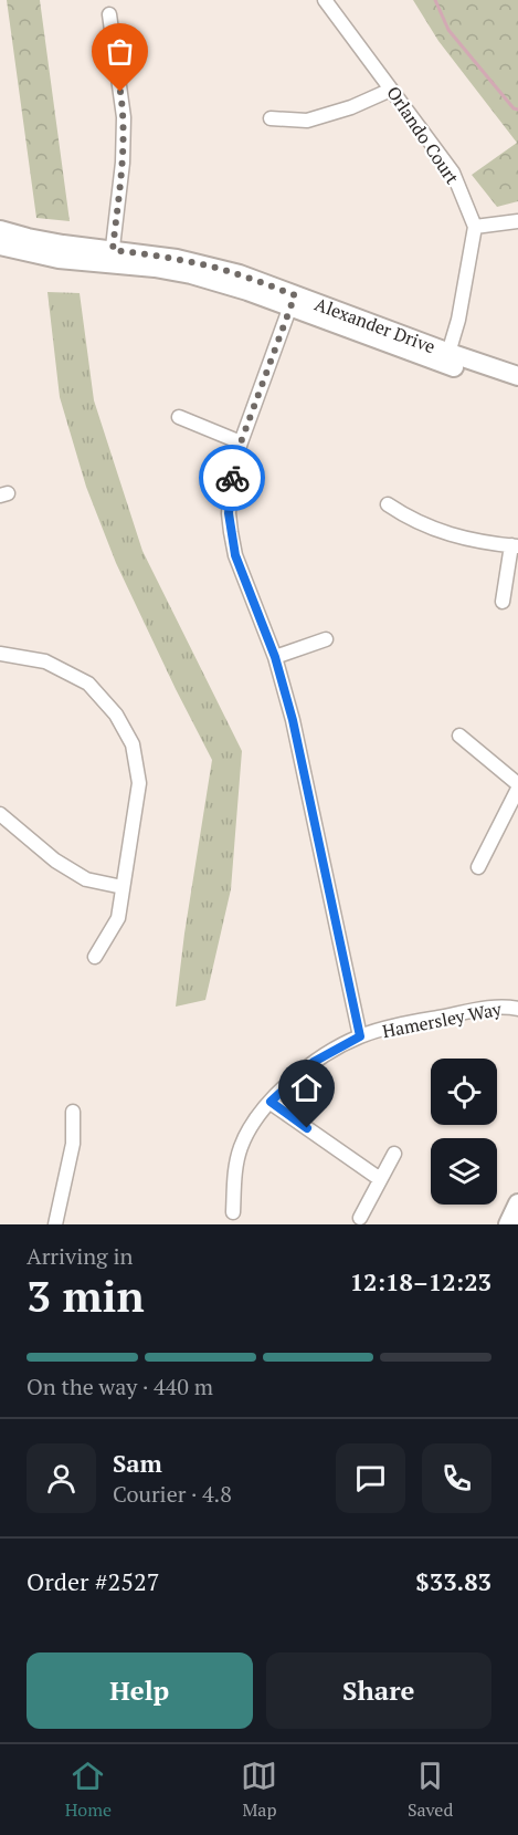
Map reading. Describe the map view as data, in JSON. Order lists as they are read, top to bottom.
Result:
{
  "streets": {
    "main road": ["Alexander Drive"],
    "street": ["Orlando Court", "Hamersley Way"]
  },
  "page": {
    "heading": ["3 min", "Arriving in", "12:18–12:23"],
    "panel": [
      "Sam",
      "Courier · 4.8",
      "Order #2527",
      "$33.83"
    ],
    "bar": "On the way · 440 m",
    "buttons": ["Help", "Share"],
    "tabs": ["Home", "Map", "Saved"]
  }
}
